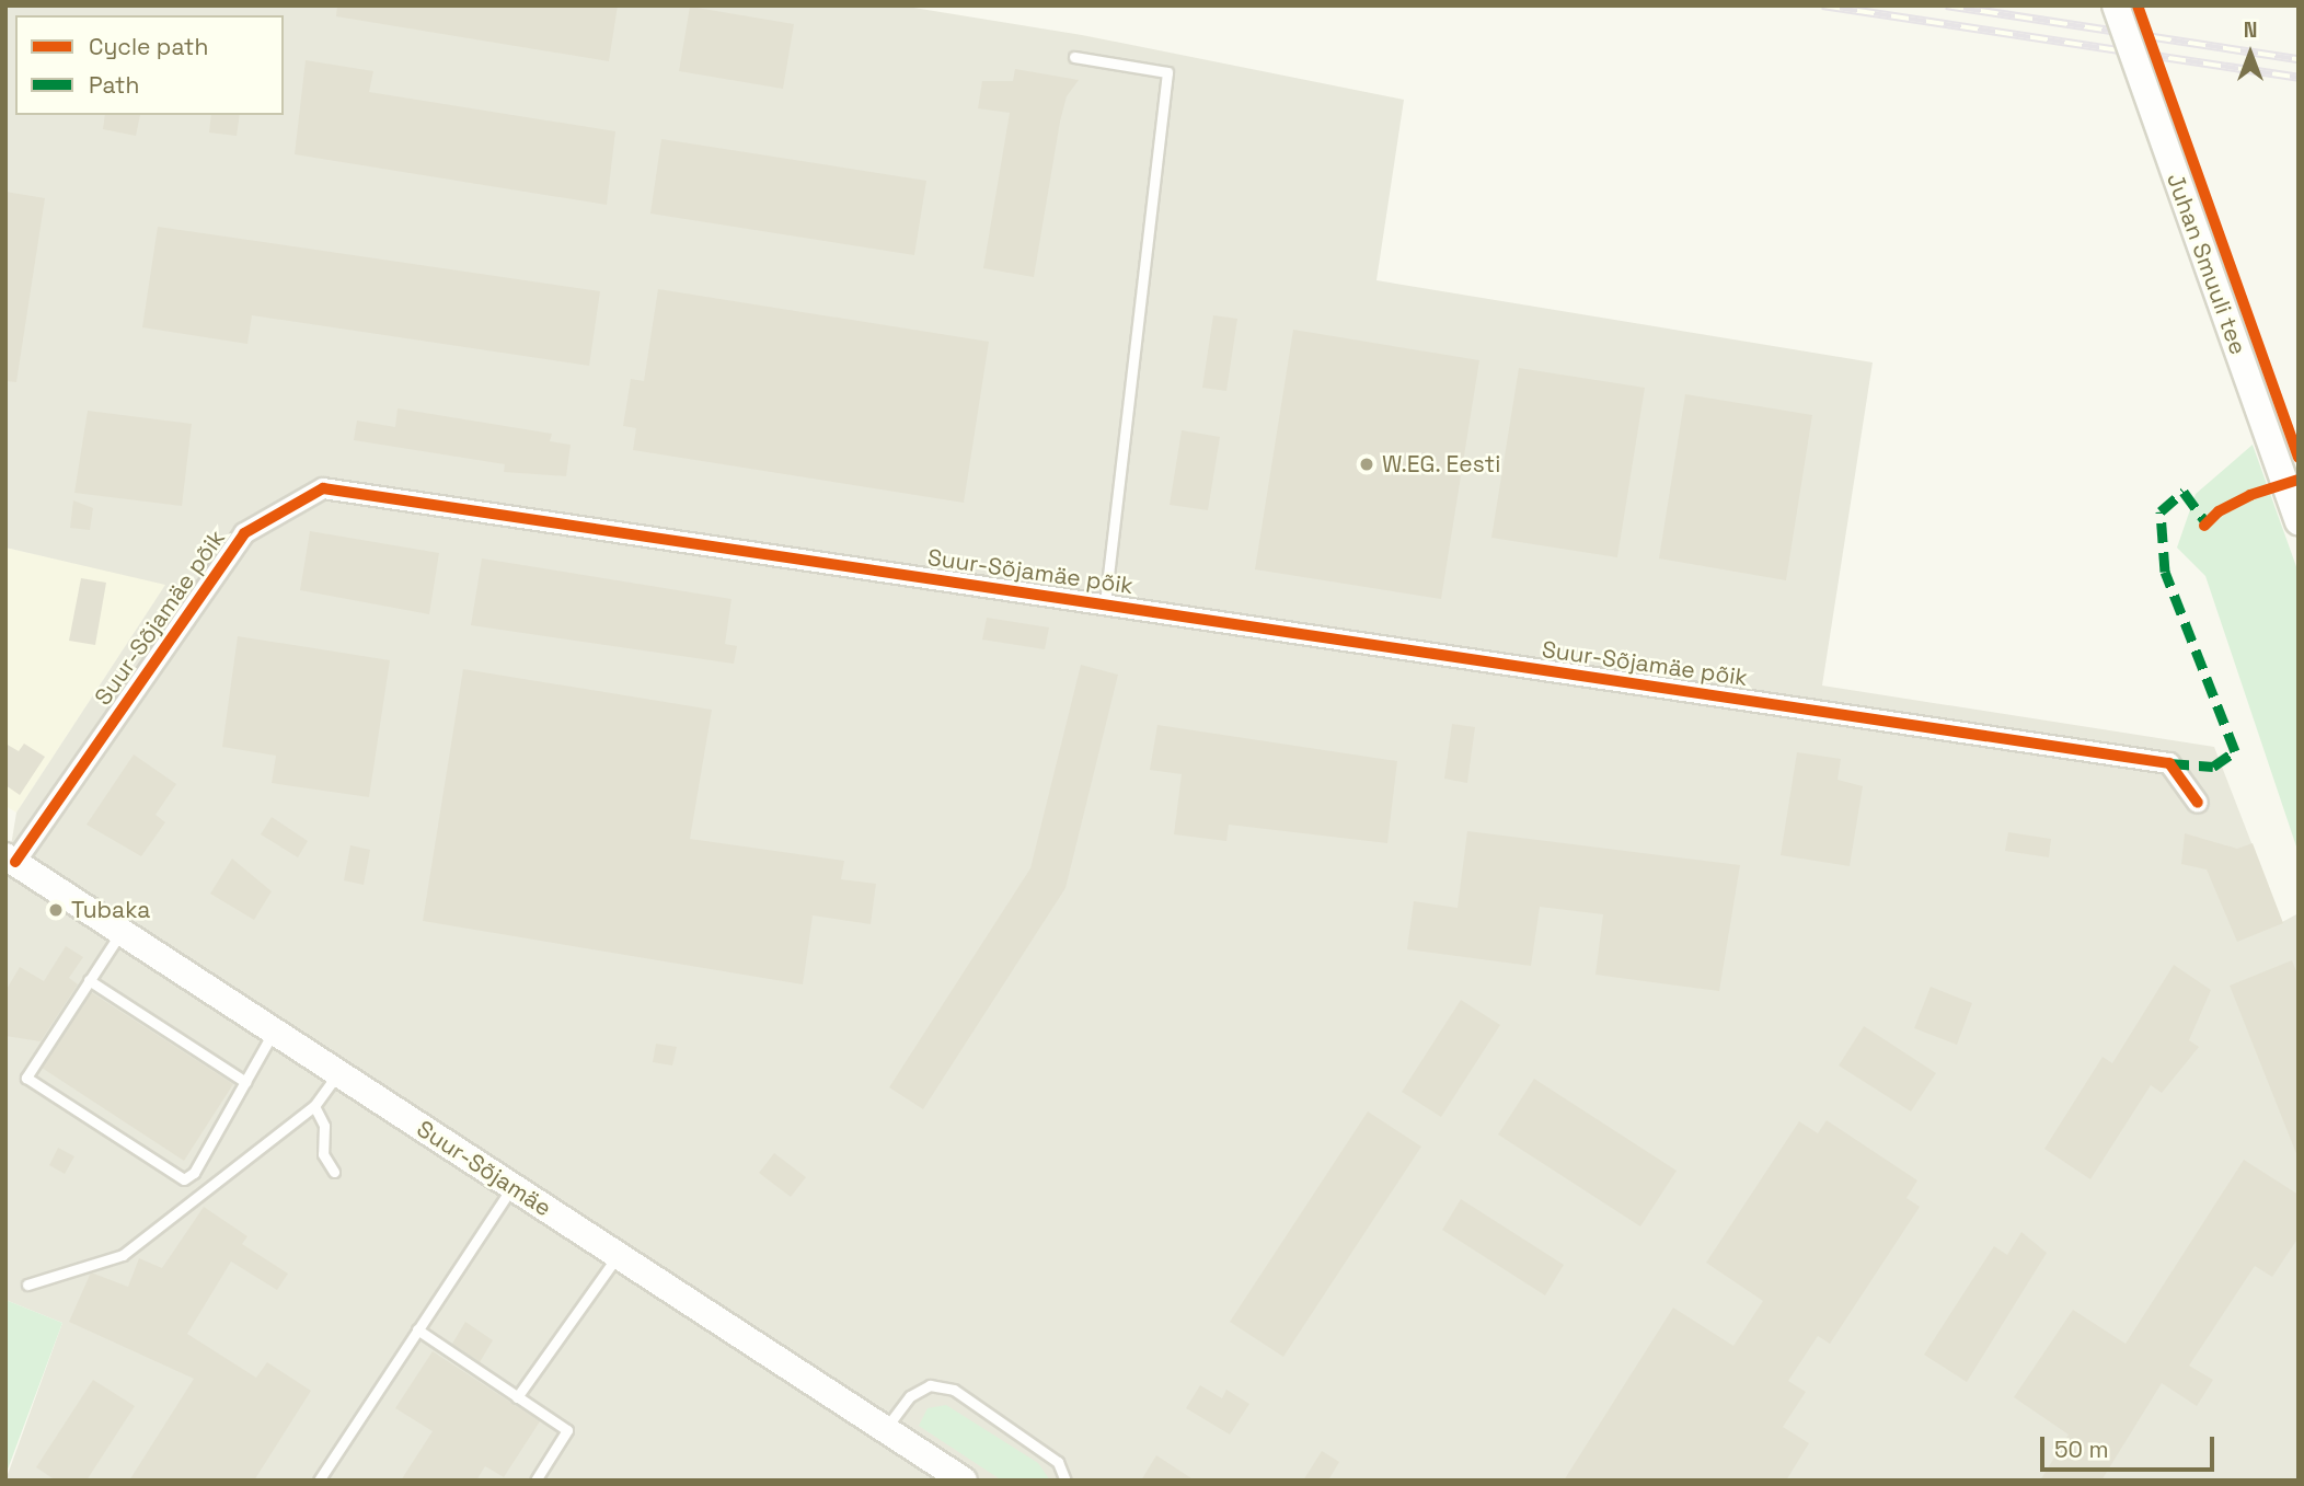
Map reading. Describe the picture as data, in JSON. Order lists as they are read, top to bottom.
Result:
{
  "streets": {
    "main road": ["Juhan Smuuli tee", "Suur-Sõjamäe"],
    "street": ["Suur-Sõjamäe põik"]
  },
  "crossings": [
    ["Suur-Sõjamäe põik", "Suur-Sõjamäe"]
  ],
  "places": ["W.EG. Eesti", "Tubaka"],
  "legend": ["Cycle path", "Path"],
  "scale_bar": "50 m",
  "north": "top"
}
